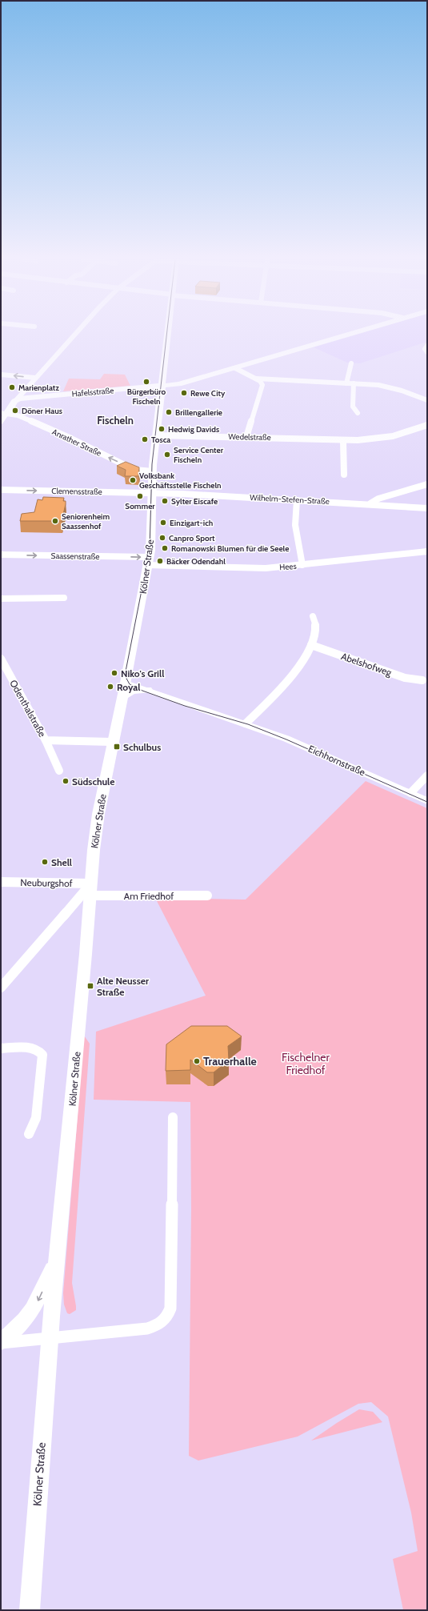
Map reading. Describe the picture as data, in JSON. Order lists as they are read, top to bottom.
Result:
{
  "streets": {
    "main road": ["Hafelsstraße", "Kölner Straße"],
    "street": [
      "Wedelstraße",
      "Anrather Straße",
      "Clemensstraße",
      "Wilhelm-Stefen-Straße",
      "Saassenstraße",
      "Hees",
      "Abelshofweg",
      "Odenthalstraße",
      "Eichhornstraße",
      "Neuburgshof",
      "Am Friedhof"
    ]
  },
  "crossings": [
    ["Hafelsstraße", "Kölner Straße"],
    ["Wedelstraße", "Kölner Straße"],
    ["Anrather Straße", "Kölner Straße"],
    ["Clemensstraße", "Wilhelm-Stefen-Straße"],
    ["Clemensstraße", "Kölner Straße"],
    ["Wilhelm-Stefen-Straße", "Kölner Straße"],
    ["Saassenstraße", "Kölner Straße"],
    ["Saassenstraße", "Hees"],
    ["Kölner Straße", "Hees"],
    ["Kölner Straße", "Odenthalstraße"],
    ["Kölner Straße", "Eichhornstraße"],
    ["Kölner Straße", "Neuburgshof"],
    ["Kölner Straße", "Am Friedhof"],
    ["Neuburgshof", "Am Friedhof"]
  ],
  "one_way": ["Anrather Straße", "Clemensstraße"],
  "districts": ["Fischeln"],
  "parks": ["Fischelner Friedhof"],
  "places": {
    "other": [
      "Bürgerbüro Fischeln",
      "Marienplatz",
      "Rewe City",
      "Döner Haus",
      "Brillengallerie",
      "Hedwig Davids",
      "Tosca",
      "Service Center Fischeln",
      "Volksbank Geschäftsstelle Fischeln",
      "Sommer",
      "Sylter Eiscafe",
      "Seniorenheim Saassenhof",
      "Einzigart-ich",
      "Canpro Sport",
      "Romanowski Blumen für die Seele",
      "Bäcker Odendahl",
      "Niko's Grill",
      "Royal",
      "Südschule",
      "Shell",
      "Trauerhalle"
    ],
    "transit": ["Schulbus", "Alte Neusser Straße"]
  }
}
